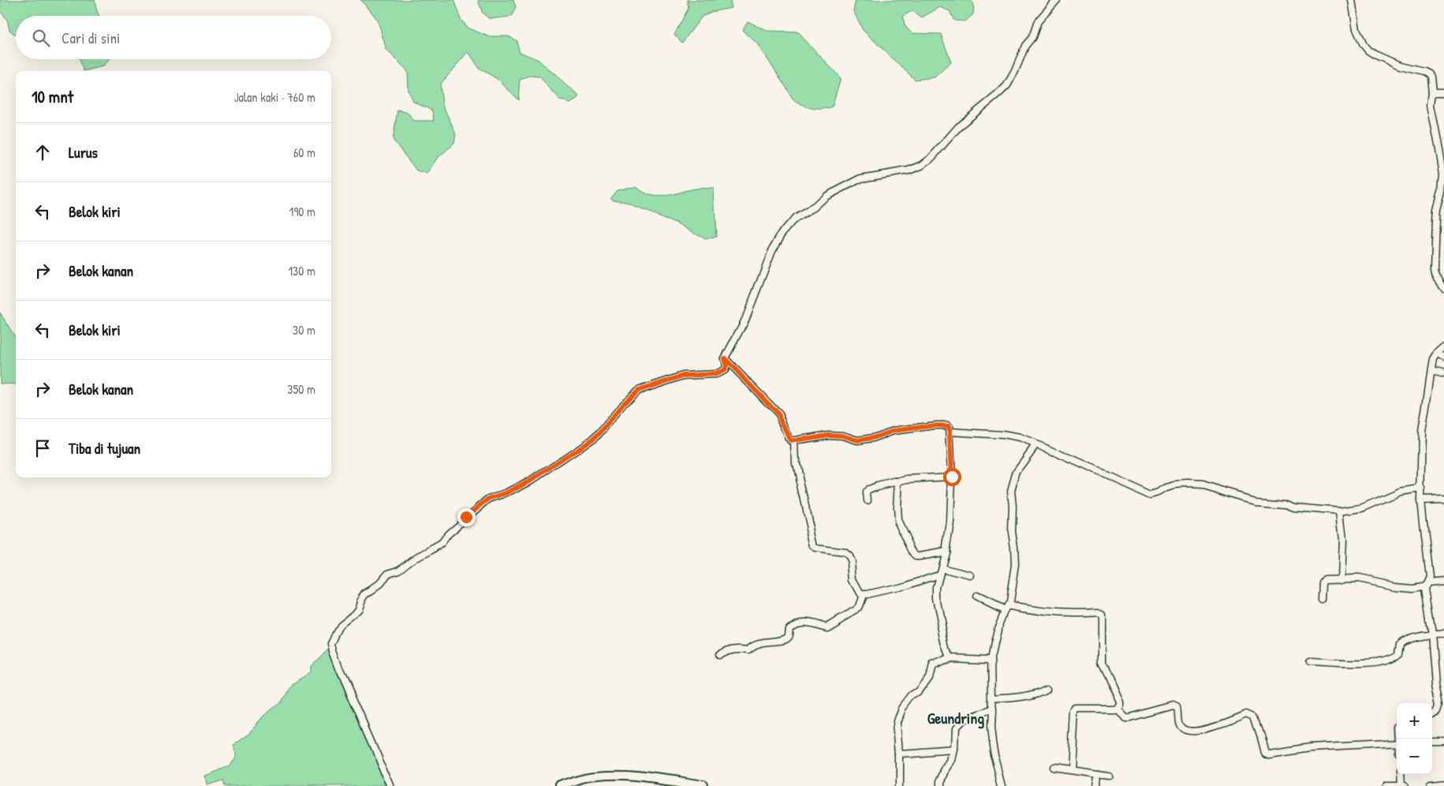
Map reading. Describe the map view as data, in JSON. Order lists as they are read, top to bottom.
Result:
{
  "districts": ["Geundring"],
  "page": {
    "search": "Cari di sini",
    "heading": ["10 mnt", "Jalan kaki · 760 m"],
    "list": [
      ["Lurus", "60 m"],
      ["Belok kiri", "190 m"],
      ["Belok kanan", "130 m"],
      ["Belok kiri", "30 m"],
      ["Belok kanan", "350 m"],
      "Tiba di tujuan"
    ],
    "map_buttons": ["+", "−"]
  }
}
